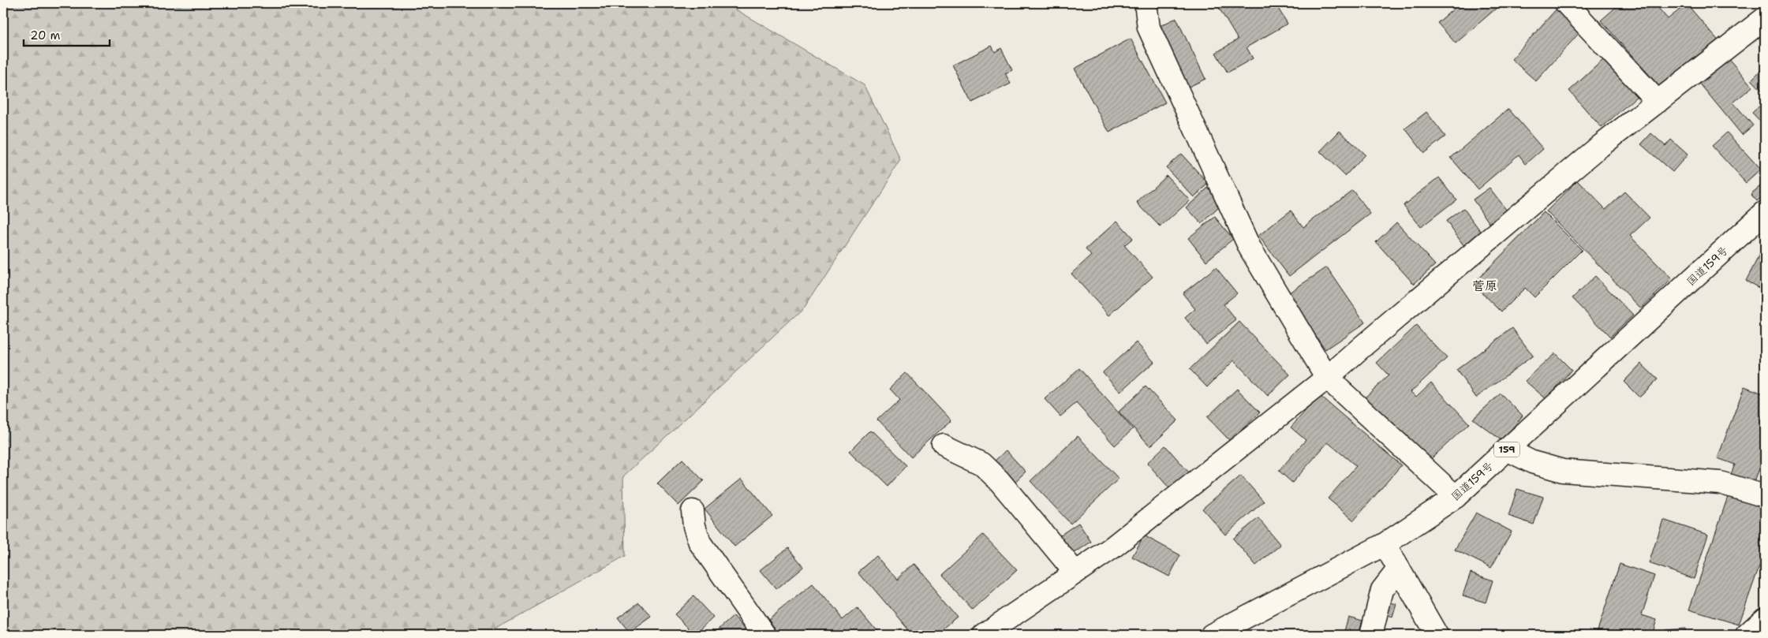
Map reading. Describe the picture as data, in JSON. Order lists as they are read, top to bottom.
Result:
{
  "streets": {
    "main road": ["国道159号", "159"]
  },
  "districts": ["菅原"],
  "scale_bar": "20 m"
}
